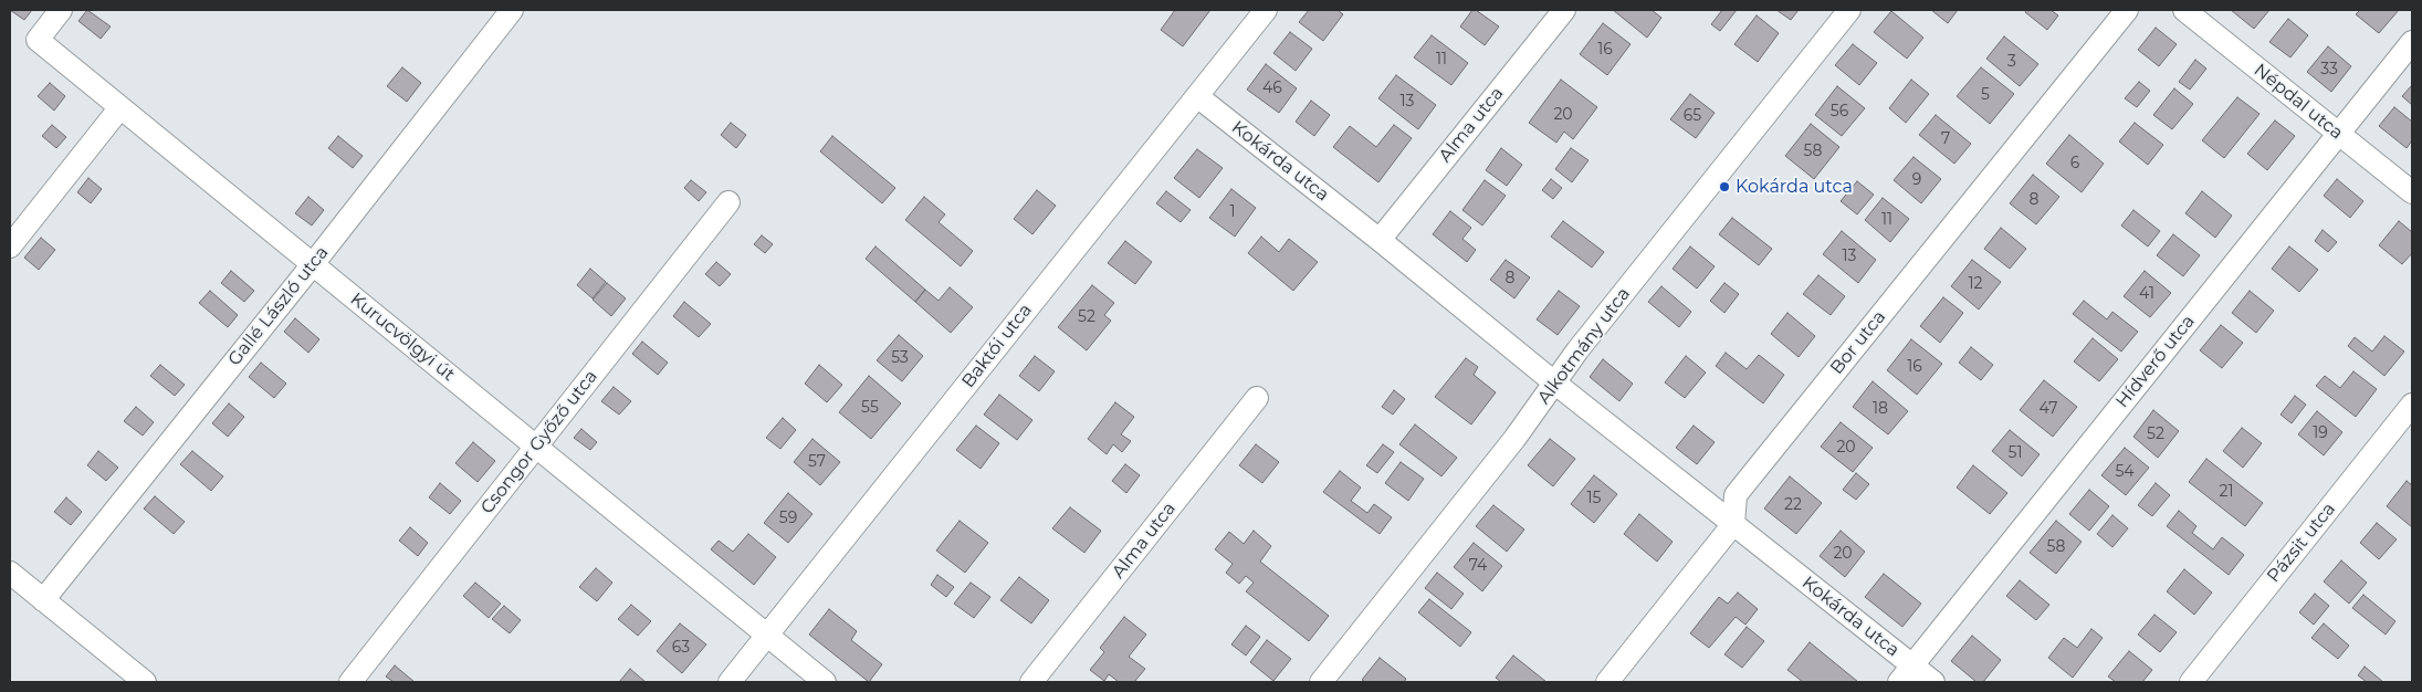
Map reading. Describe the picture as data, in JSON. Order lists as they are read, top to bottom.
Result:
{
  "streets": {
    "street": [
      "Népdal utca",
      "Alma utca",
      "Kokárda utca",
      "Gallé László utca",
      "Kurucvölgyi út",
      "Bor utca",
      "Baktói utca",
      "Alkotmány utca",
      "Hídverő utca",
      "Csongor Győző utca",
      "Pázsit utca"
    ]
  },
  "crossings": [
    ["Népdal utca", "Hídverő utca"],
    ["Alma utca", "Kokárda utca"],
    ["Kokárda utca", "Bor utca"],
    ["Kokárda utca", "Baktói utca"],
    ["Kokárda utca", "Alkotmány utca"],
    ["Kokárda utca", "Hídverő utca"],
    ["Gallé László utca", "Kurucvölgyi út"],
    ["Kurucvölgyi út", "Baktói utca"],
    ["Kurucvölgyi út", "Csongor Győző utca"]
  ],
  "places": ["Kokárda utca"],
  "house_numbers": [
    "16",
    "11",
    "3",
    "33",
    "46",
    "5",
    "13",
    "56",
    "20",
    "65",
    "7",
    "58",
    "6",
    "9",
    "8",
    "1",
    "11",
    "13",
    "8",
    "12",
    "41",
    "52",
    "53",
    "16",
    "55",
    "18",
    "47",
    "19",
    "52",
    "20",
    "51",
    "57",
    "54",
    "21",
    "15",
    "22",
    "59",
    "58",
    "20",
    "74",
    "63"
  ]
}
